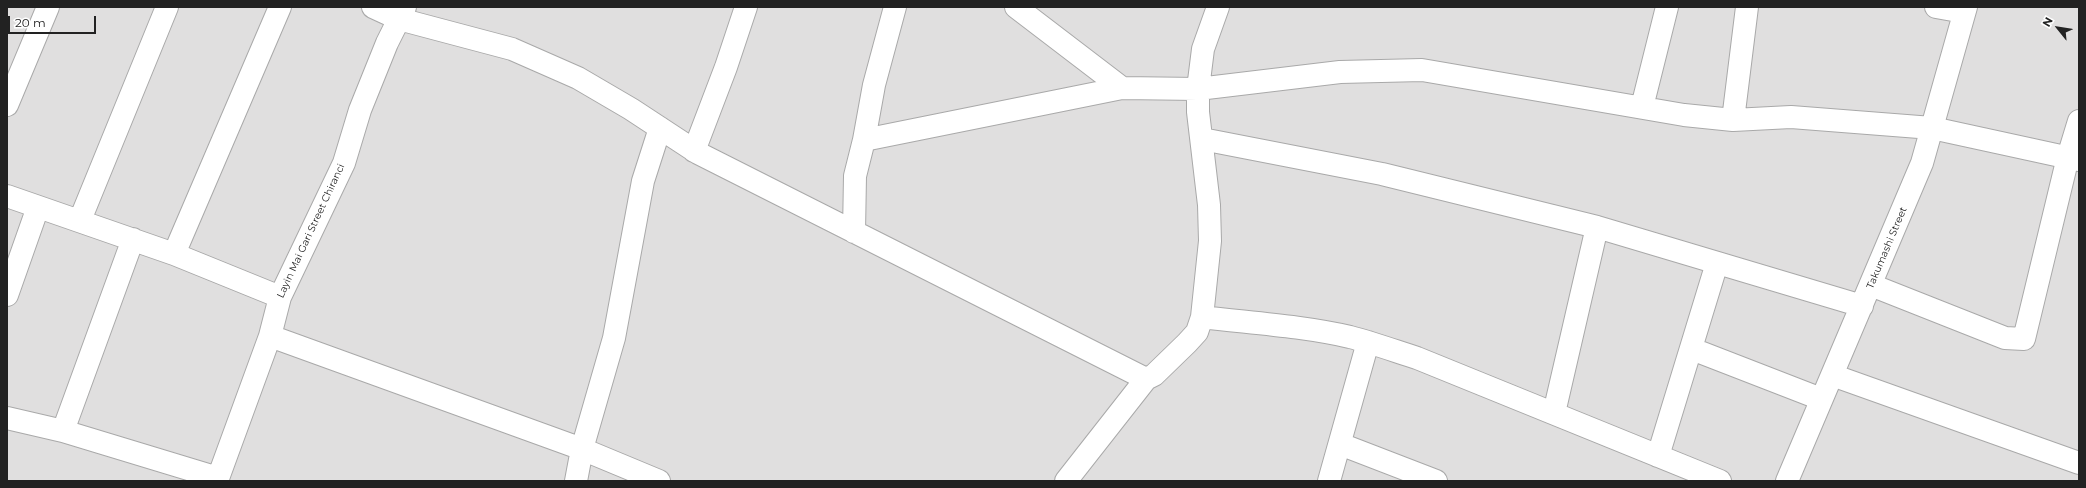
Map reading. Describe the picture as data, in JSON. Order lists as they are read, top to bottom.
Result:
{
  "streets": {
    "street": ["Layin Mai Gari Street Chiranci", "Takumashi Street"]
  },
  "scale_bar": "20 m",
  "north": "top left"
}
